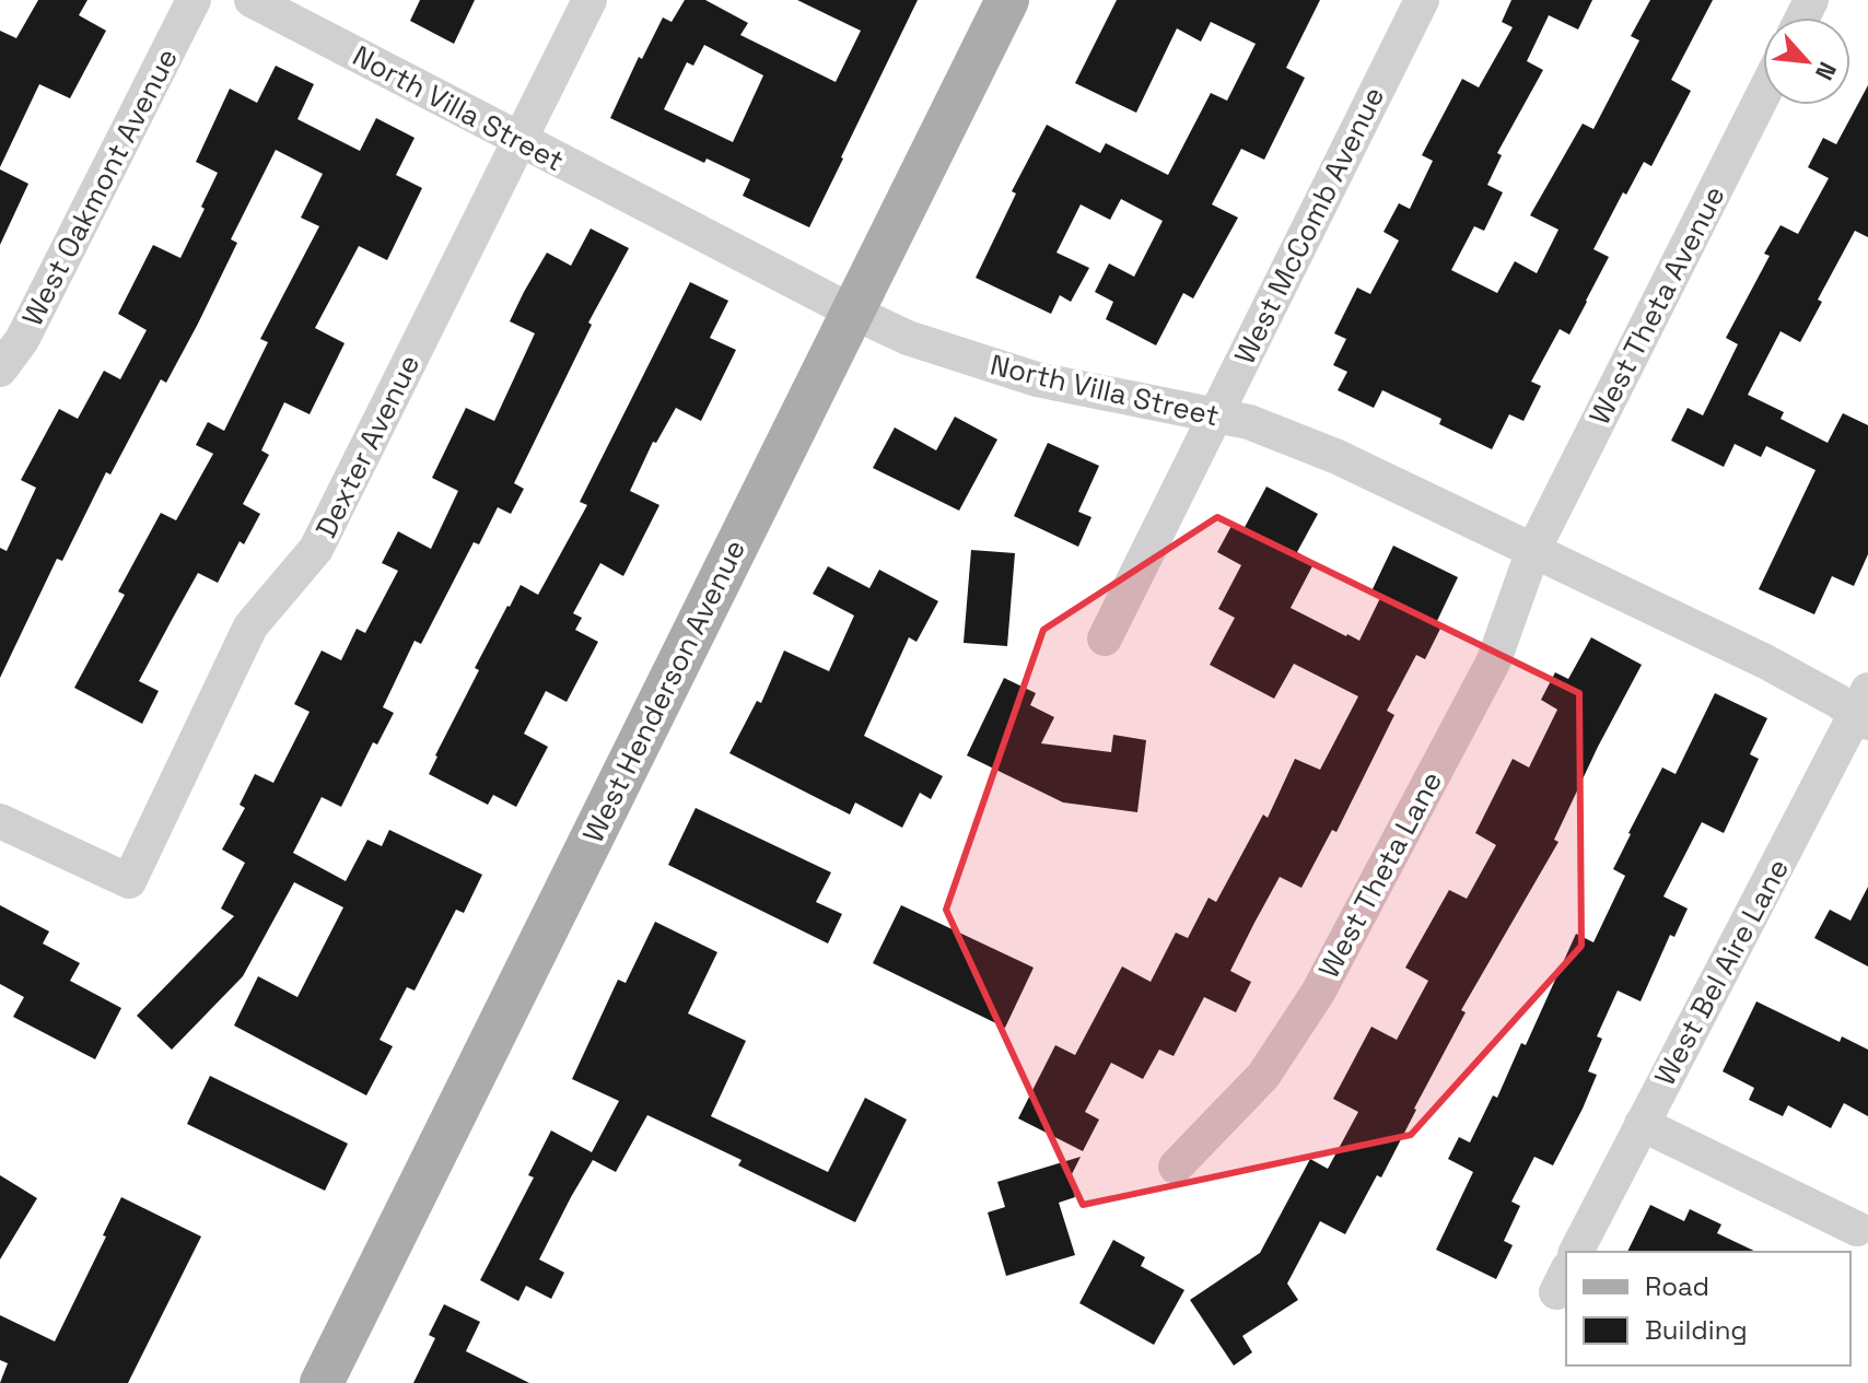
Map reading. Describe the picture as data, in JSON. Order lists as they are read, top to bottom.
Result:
{
  "streets": {
    "main road": ["West Henderson Avenue"],
    "street": [
      "North Villa Street",
      "West Oakmont Avenue",
      "West McComb Avenue",
      "West Theta Avenue",
      "Dexter Avenue",
      "West Theta Lane",
      "West Bel Aire Lane"
    ]
  },
  "crossings": [
    ["North Villa Street", "West McComb Avenue"],
    ["North Villa Street", "West Theta Avenue"],
    ["North Villa Street", "Dexter Avenue"],
    ["North Villa Street", "West Henderson Avenue"],
    ["North Villa Street", "West Theta Lane"],
    ["North Villa Street", "West Bel Aire Lane"],
    ["West Theta Avenue", "West Theta Lane"]
  ],
  "legend": ["Road", "Building"],
  "north": "bottom right"
}
